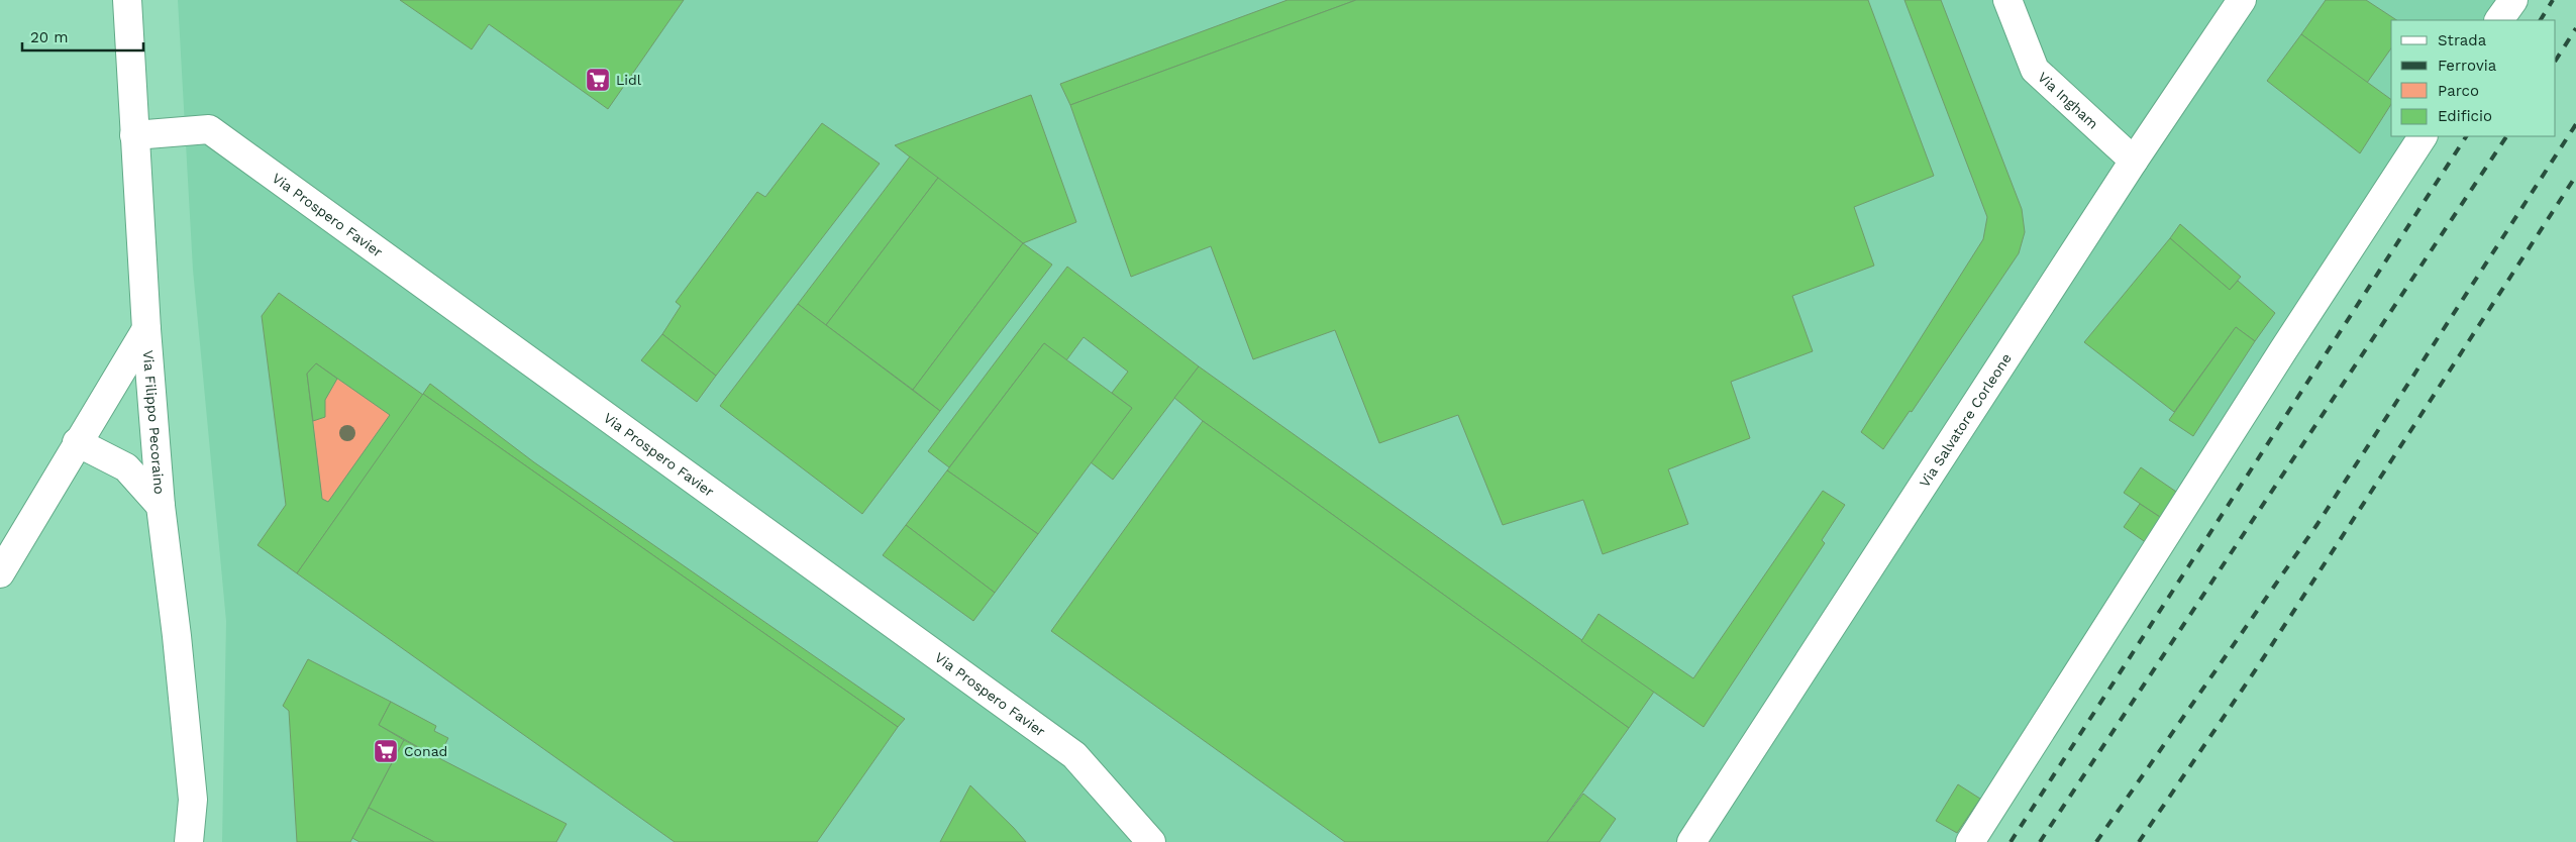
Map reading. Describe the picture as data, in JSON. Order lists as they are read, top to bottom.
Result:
{
  "streets": {
    "street": [
      "Via Ingham",
      "Via Prospero Favier",
      "Via Salvatore Corleone",
      "Via Filippo Pecoraino"
    ]
  },
  "crossings": [
    ["Via Ingham", "Via Salvatore Corleone"],
    ["Via Prospero Favier", "Via Filippo Pecoraino"]
  ],
  "places": {
    "supermarket": ["Lidl", "Conad"]
  },
  "legend": [
    "Strada",
    "Ferrovia",
    "Parco",
    "Edificio"
  ],
  "scale_bar": "20 m"
}
